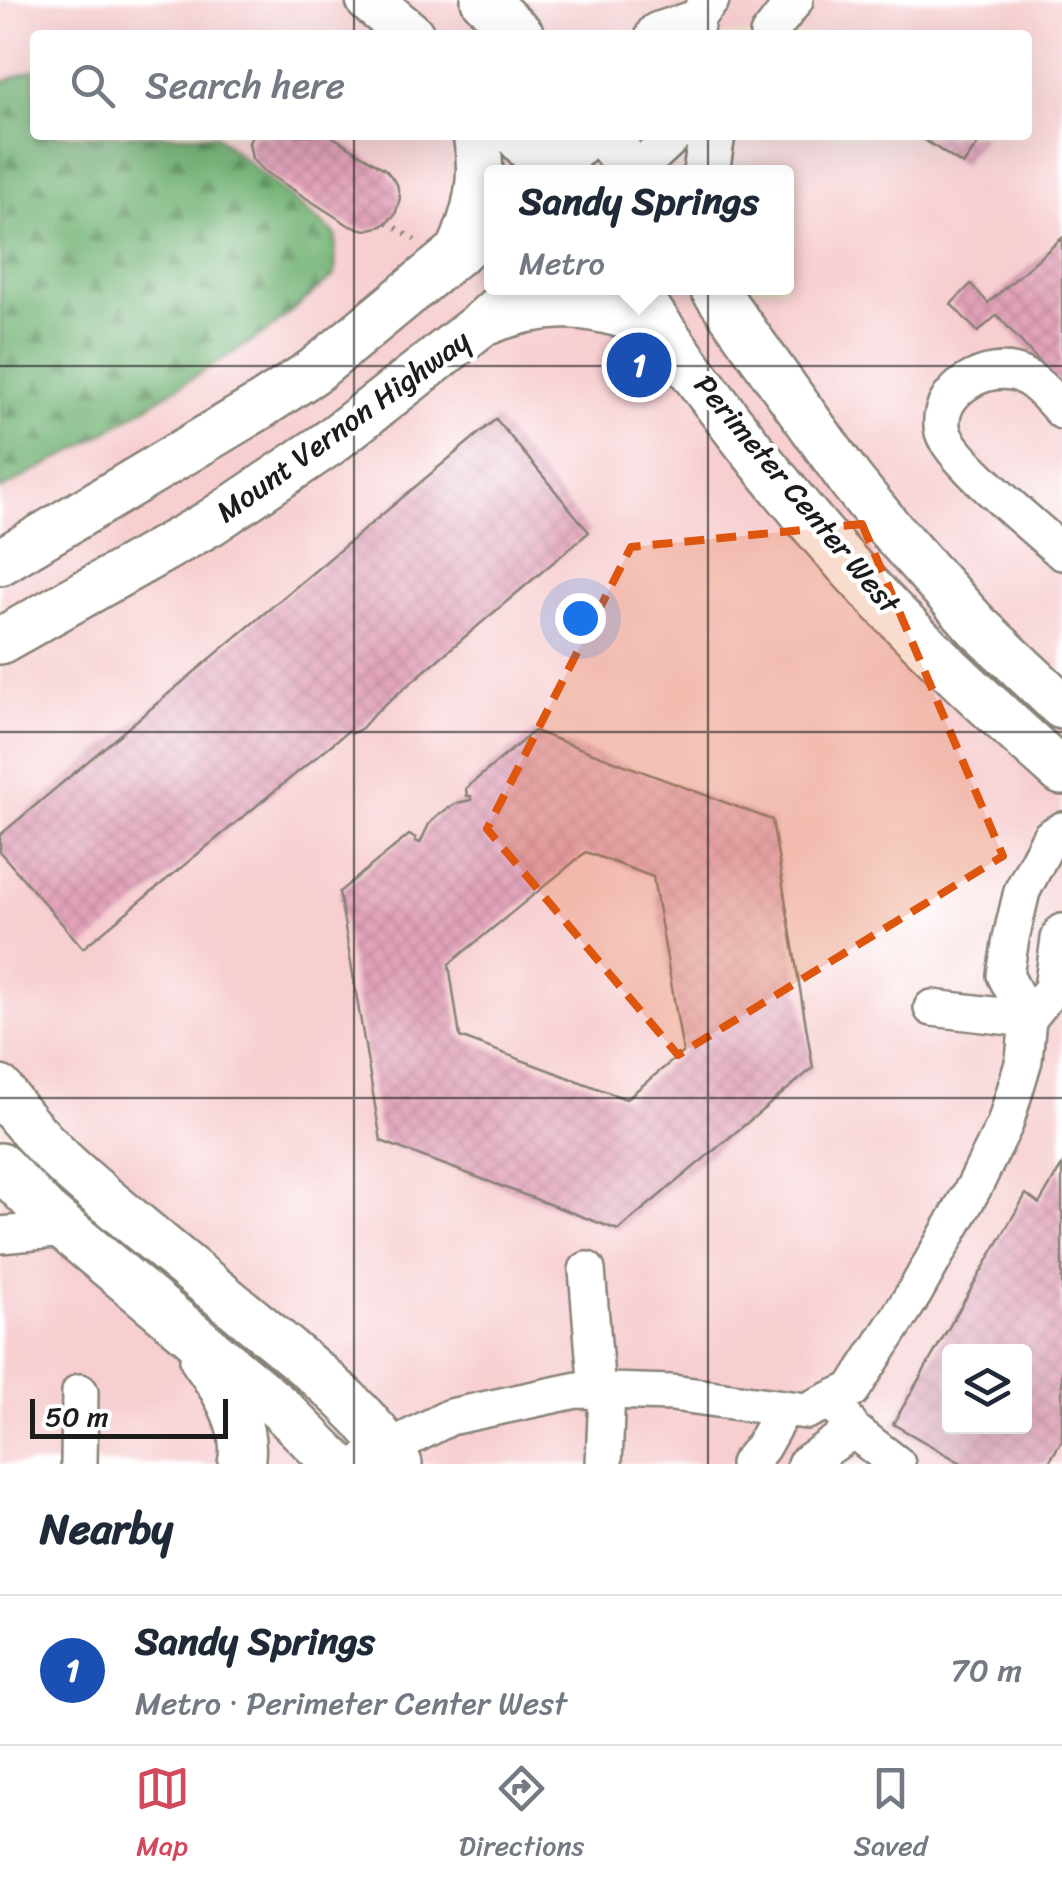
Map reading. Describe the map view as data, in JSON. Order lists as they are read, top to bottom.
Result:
{
  "streets": {
    "main road": ["Mount Vernon Highway", "Perimeter Center West"]
  },
  "scale_bar": "50 m",
  "page": {
    "search": "Search here",
    "popup": ["Sandy Springs", "Metro"],
    "pins": "1",
    "scale": "50 m",
    "heading": "Nearby",
    "list": [
      {
        "mark": "1",
        "name": "Sandy Springs",
        "note": "Metro · Perimeter Center West",
        "value": "70 m"
      }
    ],
    "nav": ["Map", "Directions", "Saved"]
  }
}
